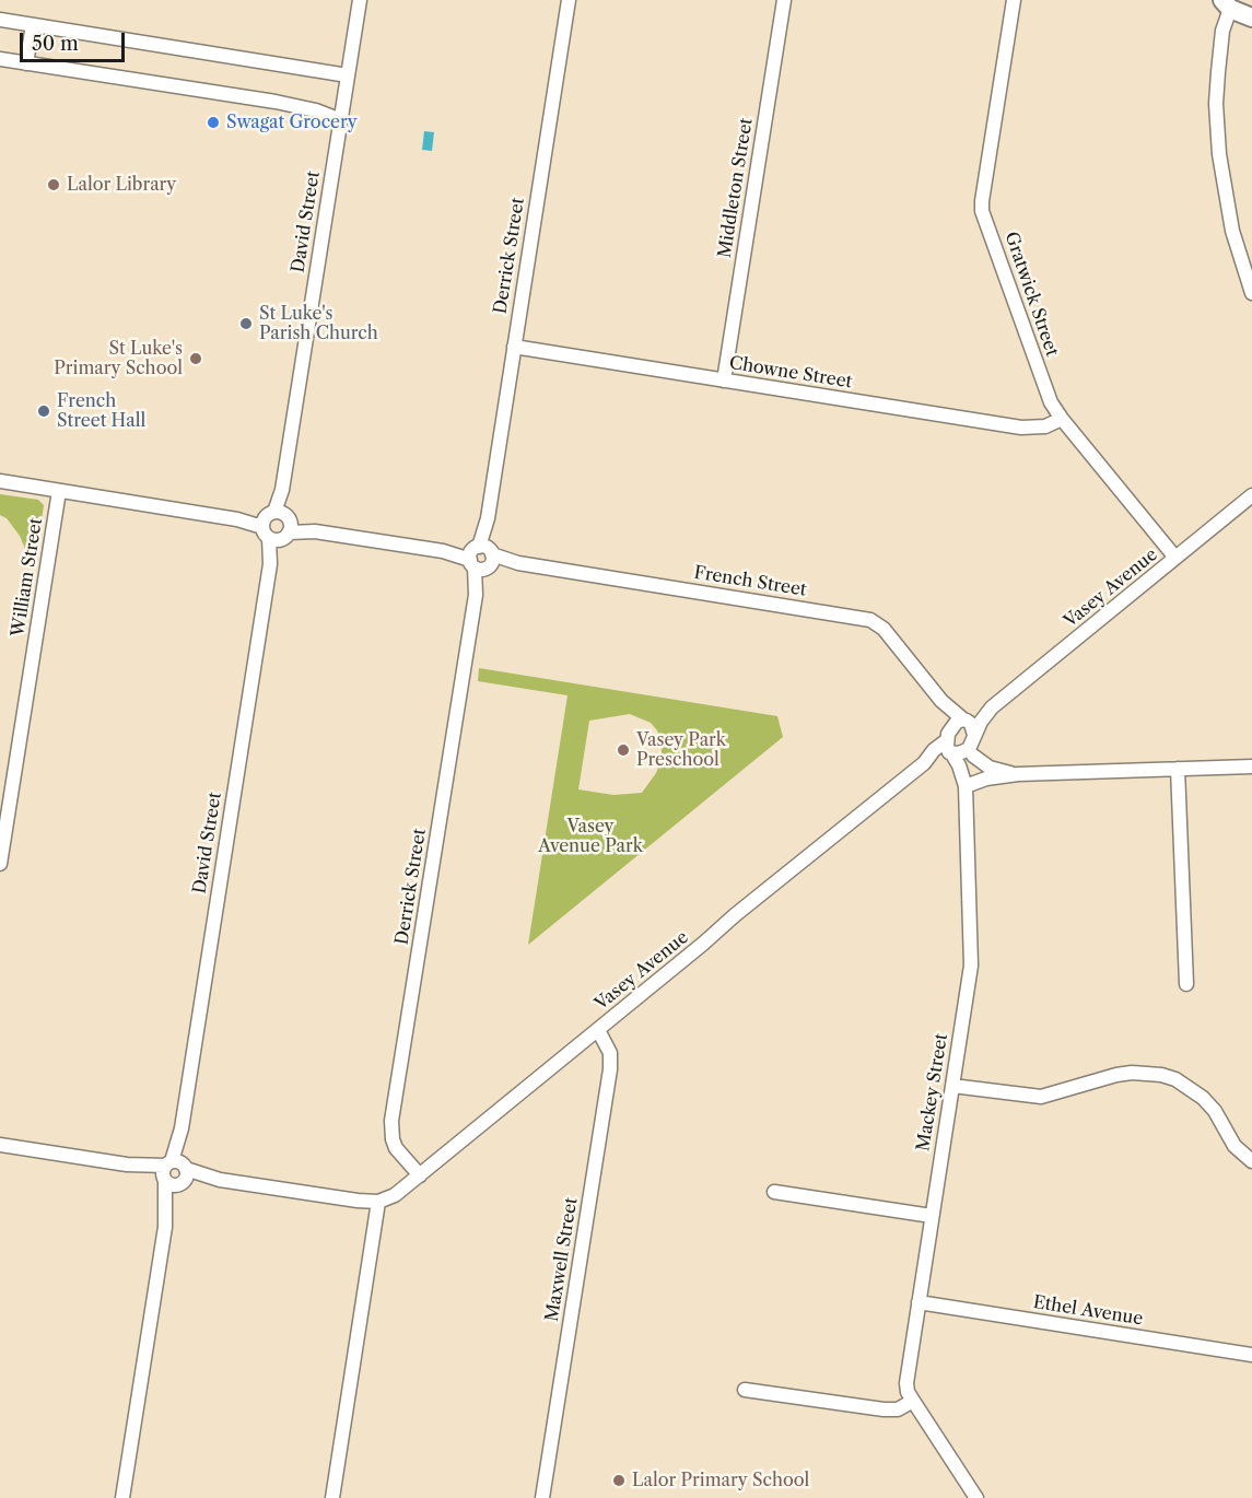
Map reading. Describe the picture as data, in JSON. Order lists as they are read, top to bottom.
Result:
{
  "streets": {
    "street": [
      "Middleton Street",
      "David Street",
      "Derrick Street",
      "Gratwick Street",
      "Chowne Street",
      "William Street",
      "French Street",
      "Vasey Avenue",
      "Mackey Street",
      "Maxwell Street",
      "Ethel Avenue"
    ]
  },
  "crossings": [
    ["Middleton Street", "Chowne Street"],
    ["David Street", "French Street"],
    ["Derrick Street", "Chowne Street"],
    ["Derrick Street", "French Street"],
    ["Derrick Street", "Vasey Avenue"],
    ["Gratwick Street", "Chowne Street"],
    ["Gratwick Street", "Vasey Avenue"],
    ["William Street", "French Street"],
    ["French Street", "Vasey Avenue"],
    ["French Street", "Mackey Street"],
    ["Vasey Avenue", "Mackey Street"],
    ["Vasey Avenue", "Maxwell Street"],
    ["Mackey Street", "Ethel Avenue"]
  ],
  "parks": ["Vasey Avenue Park"],
  "places": [
    "Swagat Grocery",
    "Lalor Library",
    "St Luke's Parish Church",
    "St Luke's Primary School",
    "French Street Hall",
    "Vasey Park Preschool",
    "Lalor Primary School"
  ],
  "scale_bar": "50 m"
}
